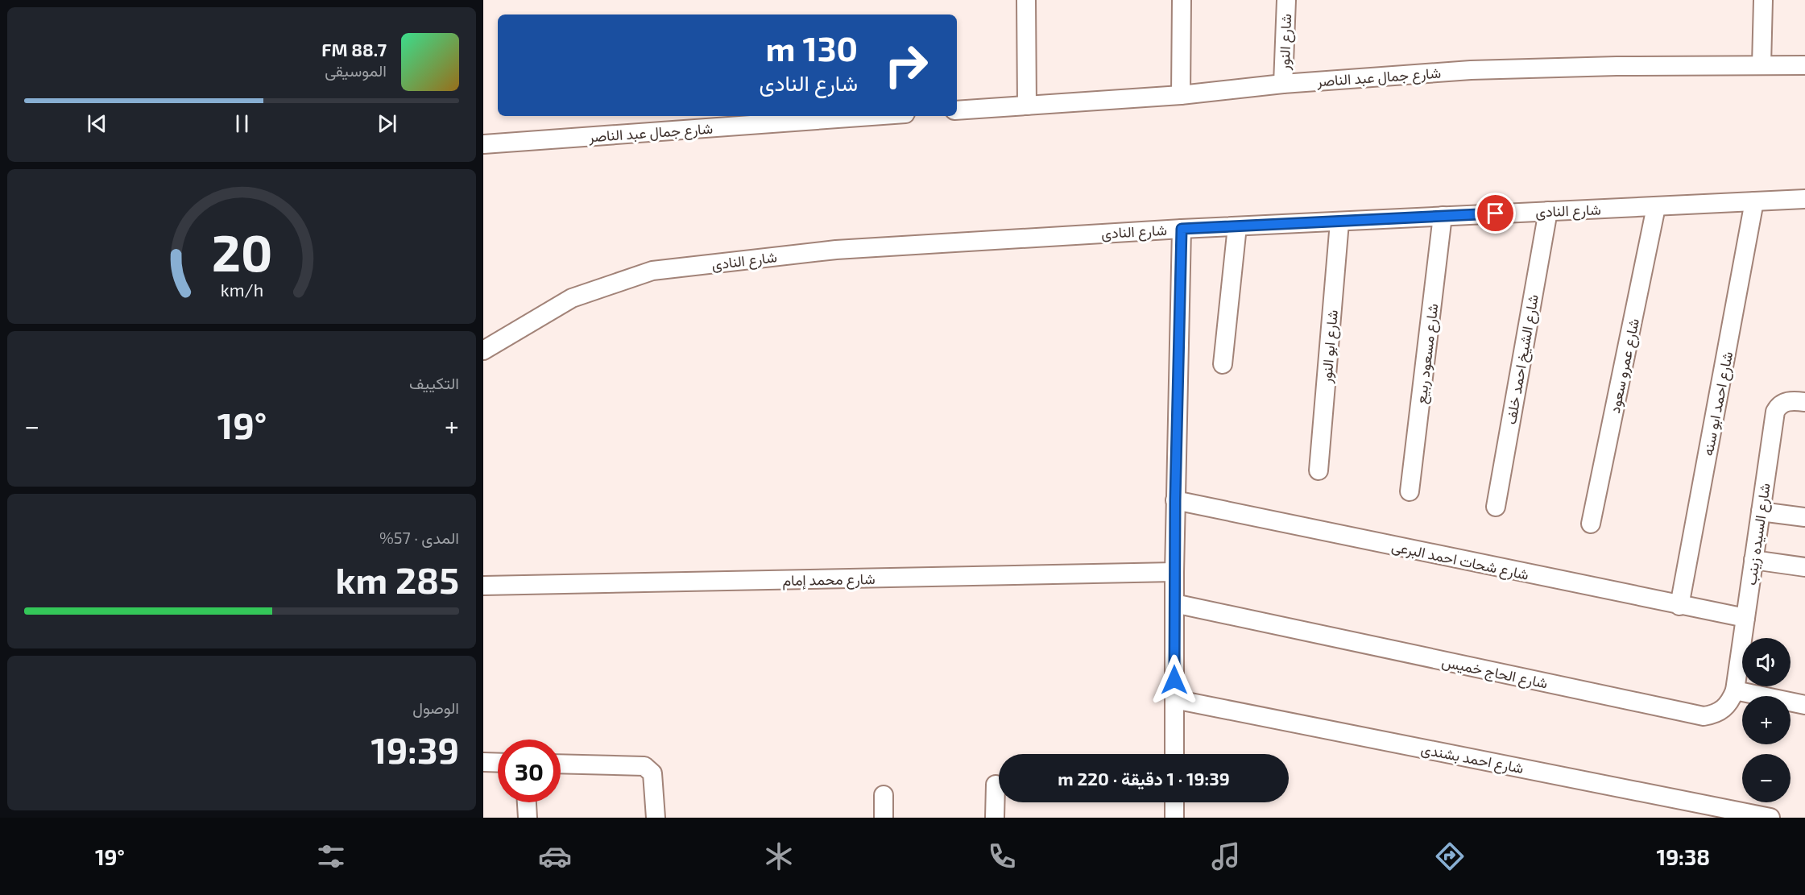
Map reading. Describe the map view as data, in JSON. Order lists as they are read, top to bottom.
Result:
{
  "streets": {
    "street": [
      "شارع النور",
      "شارع جمال عبد الناصر",
      "شارع النادى",
      "شارع ابو النور",
      "شارع مسعود ربيع",
      "شارع الشيخ احمد خلف",
      "شارع عمرو سعود",
      "شارع احمد ابو سنه",
      "شارع السيده زينب",
      "شارع شحات احمد البرعى",
      "شارع محمد إمام",
      "شارع الحاج خميس",
      "شارع احمد بشندى"
    ]
  },
  "crossings": [
    ["شارع النور", "شارع جمال عبد الناصر"],
    ["شارع النادى", "شارع ابو النور"],
    ["شارع النادى", "شارع مسعود ربيع"],
    ["شارع النادى", "شارع الشيخ احمد خلف"],
    ["شارع النادى", "شارع عمرو سعود"],
    ["شارع النادى", "شارع احمد ابو سنه"],
    ["شارع احمد ابو سنه", "شارع شحات احمد البرعى"],
    ["شارع السيده زينب", "شارع شحات احمد البرعى"],
    ["شارع السيده زينب", "شارع الحاج خميس"]
  ],
  "page": {
    "turn": ["130 m", "شارع النادى"],
    "song": ["88.7 FM", "الموسيقى"],
    "tile": [
      "التكييف",
      ["المدى · 57%", "285 km"],
      ["الوصول", "19:39"]
    ],
    "heat": ["−", "19°", "+"],
    "map_buttons": ["+", "−"],
    "limit": "30",
    "trip": "19:39 · 1 دقيقة · 220 m",
    "tabs": ["19:38", "19°"],
    "gauge": ["20", "km/h"]
  }
}
